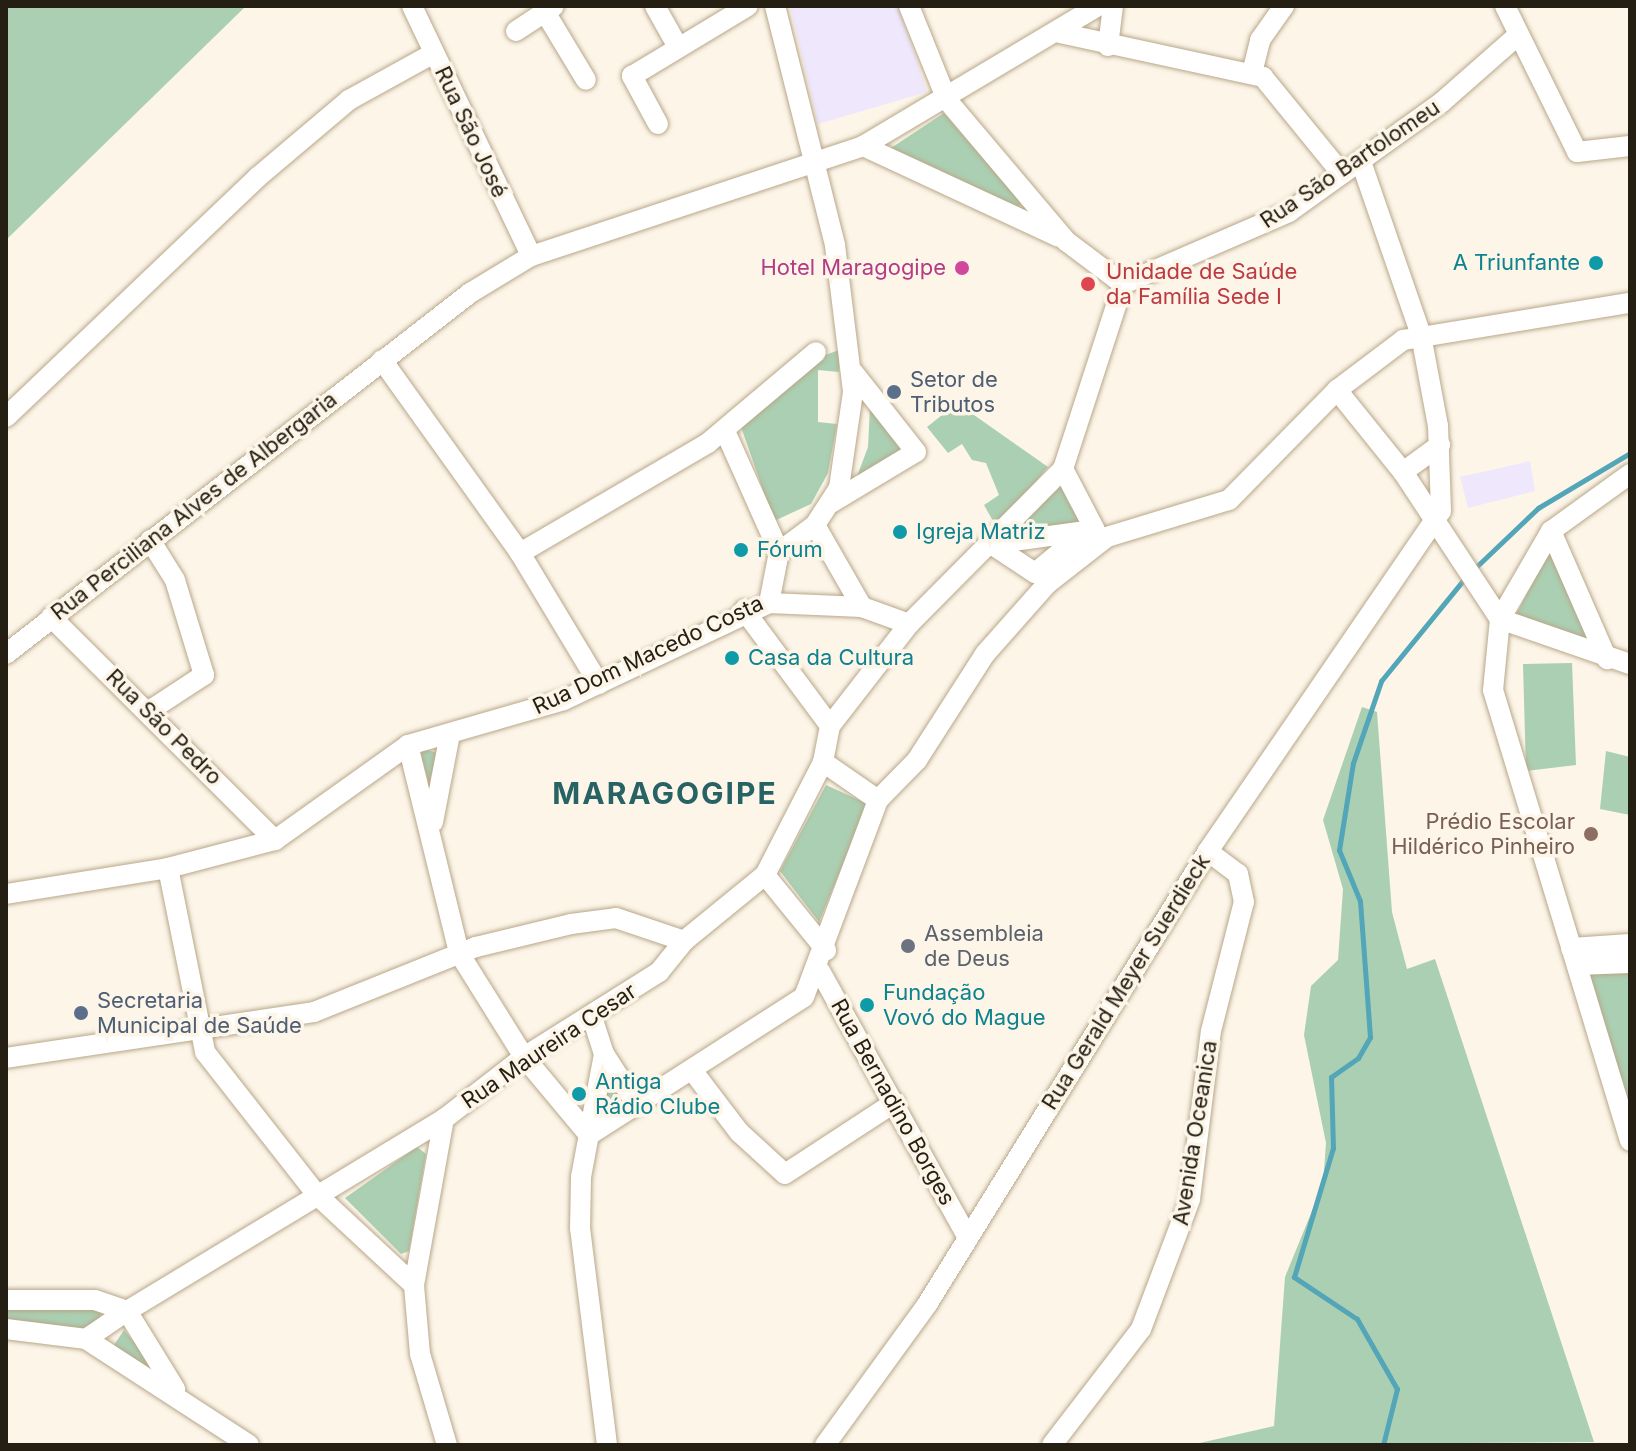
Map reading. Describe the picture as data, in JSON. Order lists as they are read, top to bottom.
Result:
{
  "streets": {
    "street": [
      "Rua São José",
      "Rua São Bartolomeu",
      "Rua Perciliana Alves de Albergaria",
      "Rua Dom Macedo Costa",
      "Rua São Pedro",
      "Rua Gerald Meyer Suerdieck",
      "Rua Maureira Cesar",
      "Rua Bernadino Borges",
      "Avenida Oceanica"
    ]
  },
  "crossings": [
    ["Rua São José", "Rua Perciliana Alves de Albergaria"],
    ["Rua Perciliana Alves de Albergaria", "Rua São Pedro"],
    ["Rua Dom Macedo Costa", "Rua São Pedro"],
    ["Rua Gerald Meyer Suerdieck", "Rua Bernadino Borges"],
    ["Rua Gerald Meyer Suerdieck", "Avenida Oceanica"]
  ],
  "districts": ["MARAGOGIPE"],
  "places": [
    "A Triunfante",
    "Hotel Maragogipe",
    "Unidade de Saúde da Família Sede I",
    "Setor de Tributos",
    "Igreja Matriz",
    "Fórum",
    "Casa da Cultura",
    "Prédio Escolar Hildérico Pinheiro",
    "Assembleia de Deus",
    "Fundação Vovó do Mague",
    "Secretaria Municipal de Saúde",
    "Antiga Rádio Clube"
  ]
}
